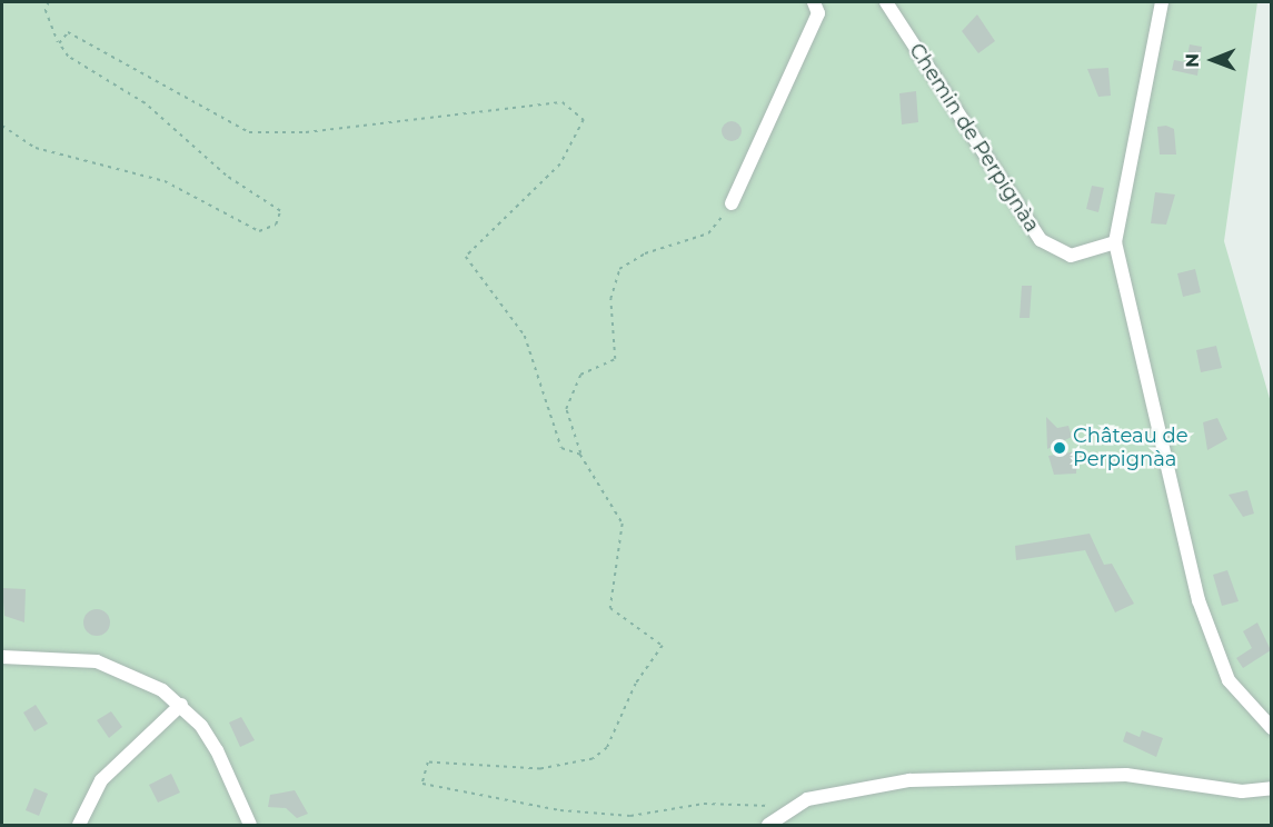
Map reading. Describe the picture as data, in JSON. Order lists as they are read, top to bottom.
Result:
{
  "streets": {
    "street": ["Chemin de Perpignàa"]
  },
  "places": ["Château de Perpignàa"],
  "north": "left"
}
